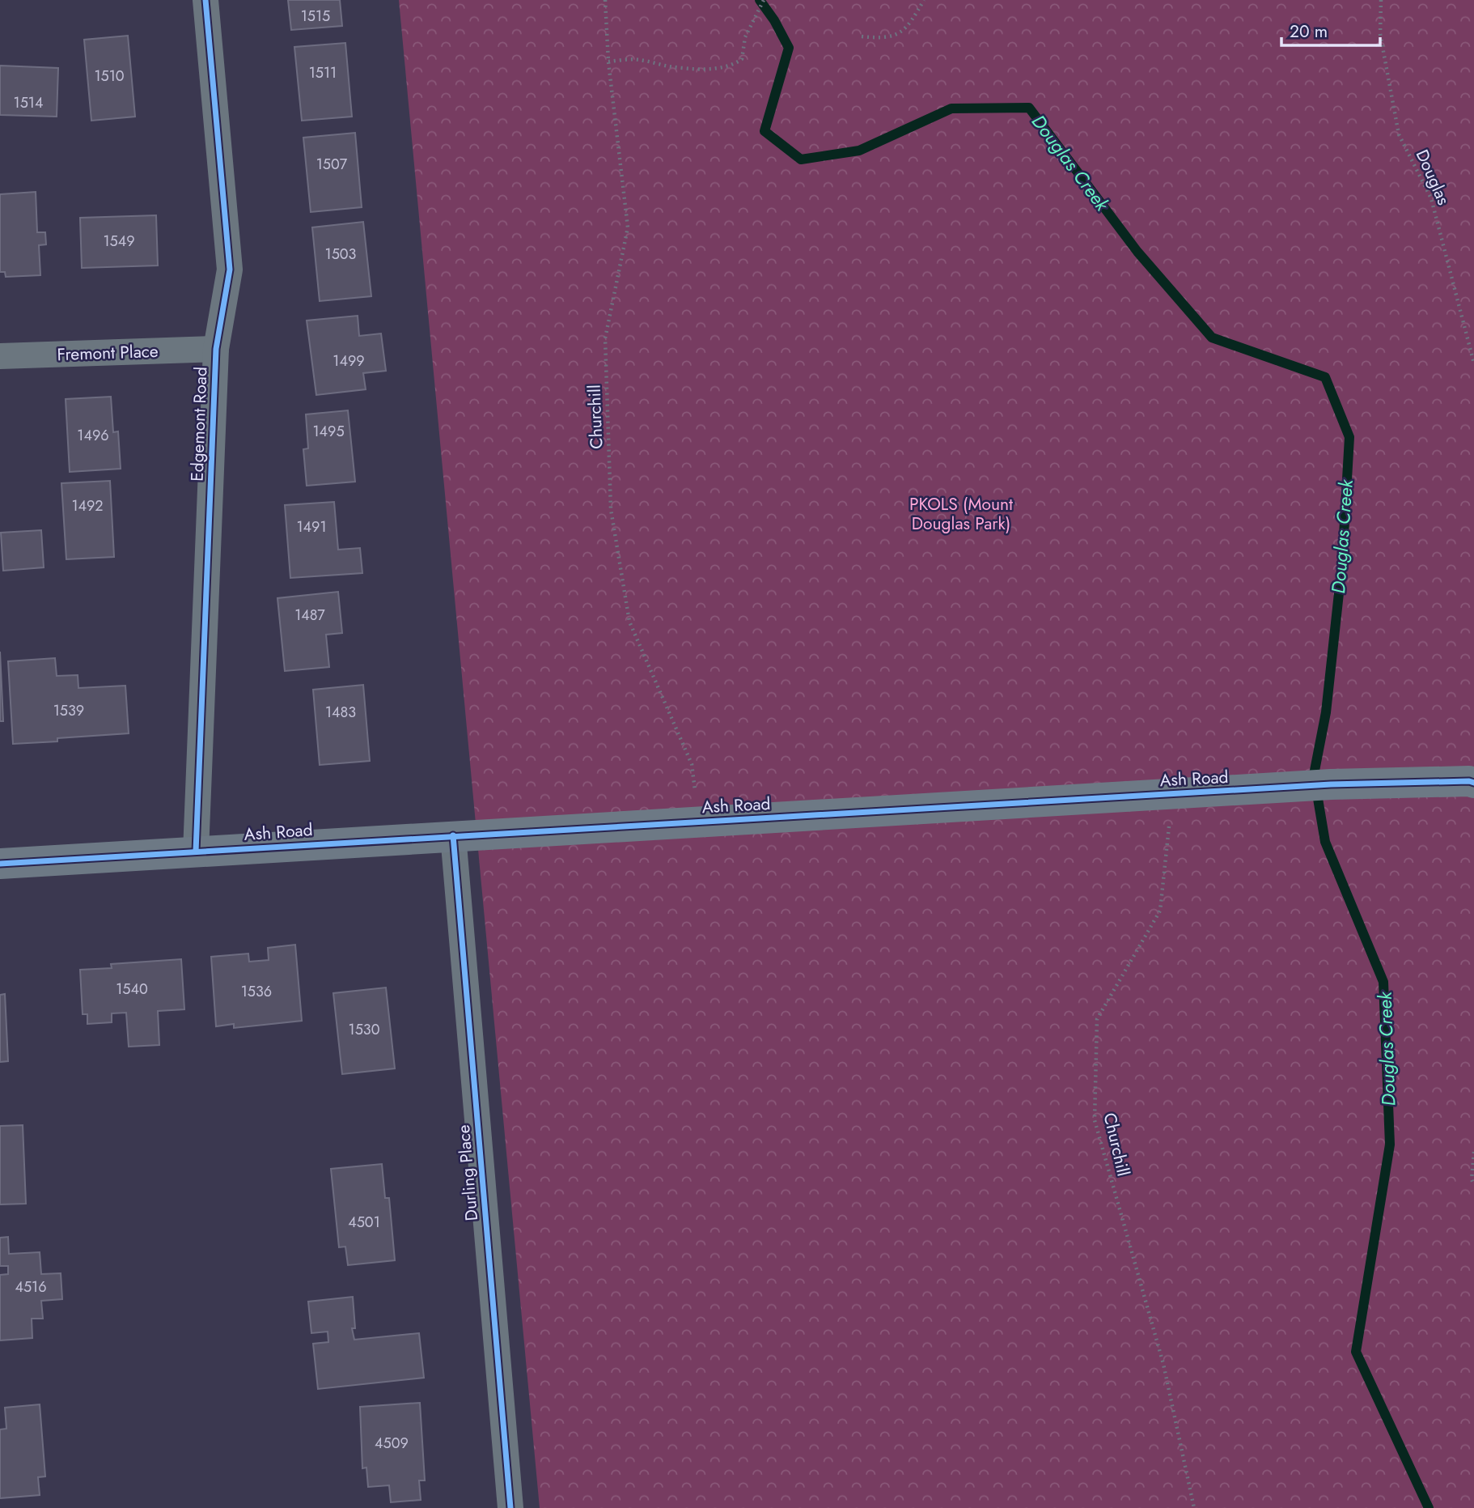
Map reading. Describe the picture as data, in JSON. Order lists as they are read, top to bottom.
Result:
{
  "streets": {
    "main road": ["Ash Road"],
    "street": ["Fremont Place", "Edgemont Road", "Durling Place"],
    "path": ["Douglas", "Churchill"]
  },
  "crossings": [
    ["Fremont Place", "Edgemont Road"],
    ["Churchill", "Ash Road"],
    ["Edgemont Road", "Ash Road"],
    ["Ash Road", "Durling Place"]
  ],
  "water": ["Douglas Creek"],
  "parks": ["PKOLS (Mount Douglas Park)"],
  "house_numbers": [
    "1515",
    "1511",
    "1510",
    "1514",
    "1507",
    "1549",
    "1503",
    "1499",
    "1495",
    "1496",
    "1492",
    "1491",
    "1487",
    "1539",
    "1483",
    "1540",
    "1536",
    "1530",
    "4501",
    "4516",
    "4509"
  ],
  "scale_bar": "20 m"
}
